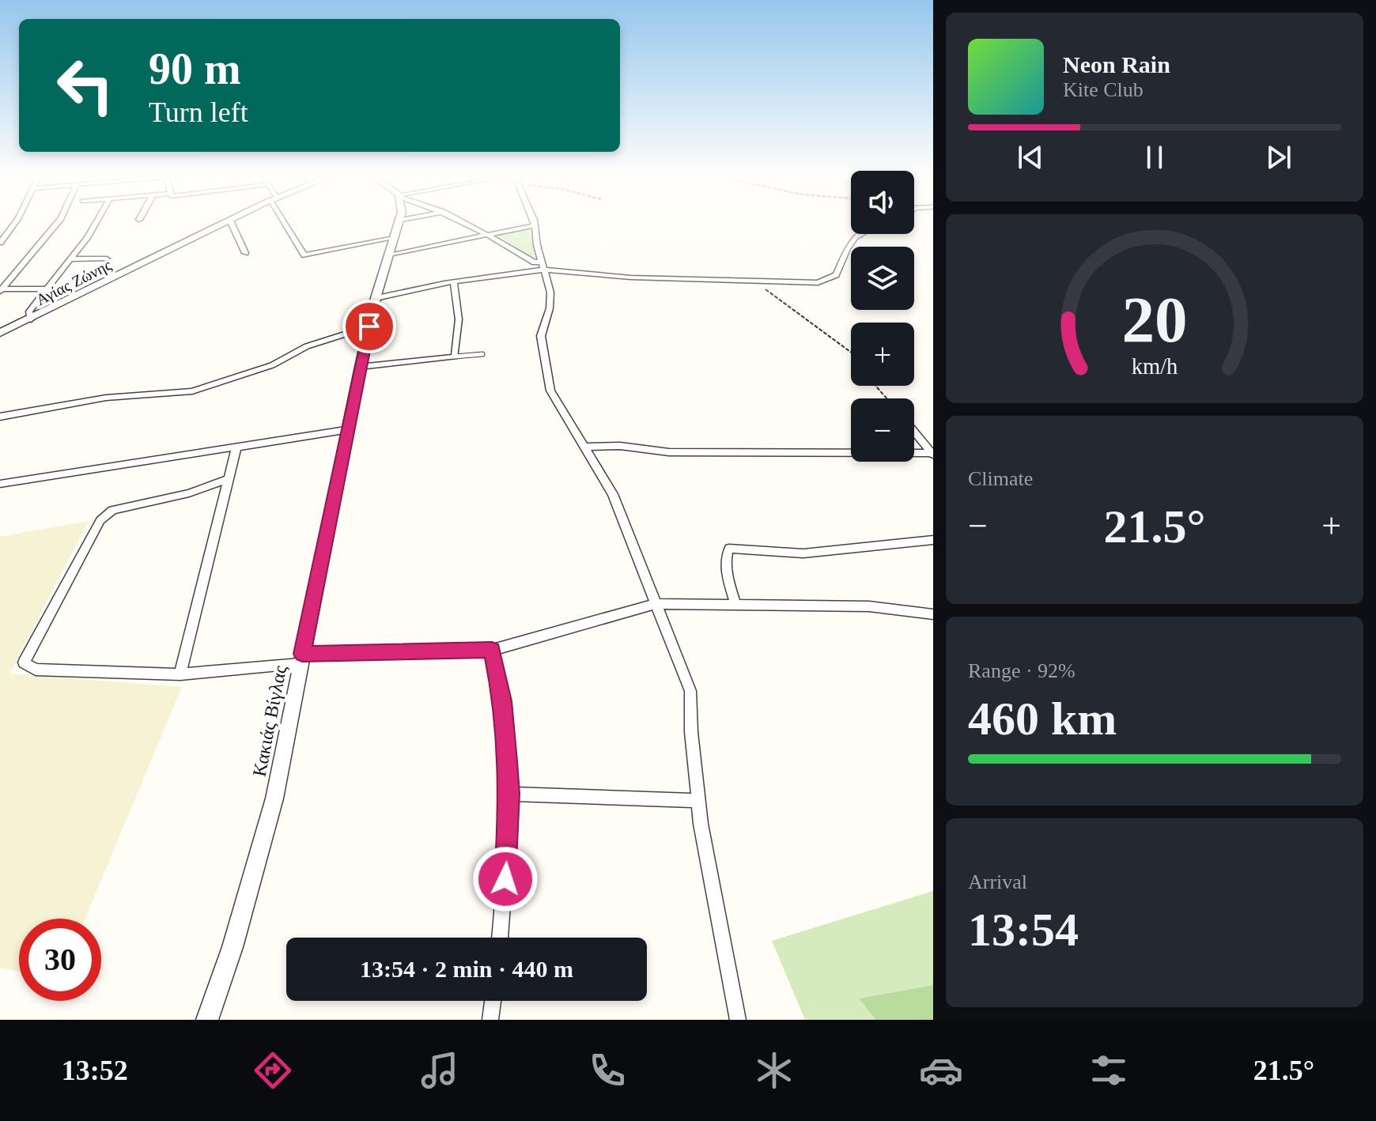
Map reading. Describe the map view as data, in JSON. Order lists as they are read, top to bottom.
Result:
{
  "streets": {
    "street": ["Αγίας Ζώνης", "Κακιάς Βίγλας"]
  },
  "page": {
    "turn": ["90 m", "Turn left"],
    "song": ["Neon Rain", "Kite Club"],
    "map_buttons": ["+", "−"],
    "tile": [
      "Climate",
      ["Range · 92%", "460 km"],
      ["Arrival", "13:54"]
    ],
    "heat": ["−", "21.5°", "+"],
    "limit": "30",
    "trip": "13:54 · 2 min · 440 m",
    "tabs": ["13:52", "21.5°"],
    "gauge": ["20", "km/h"]
  }
}
